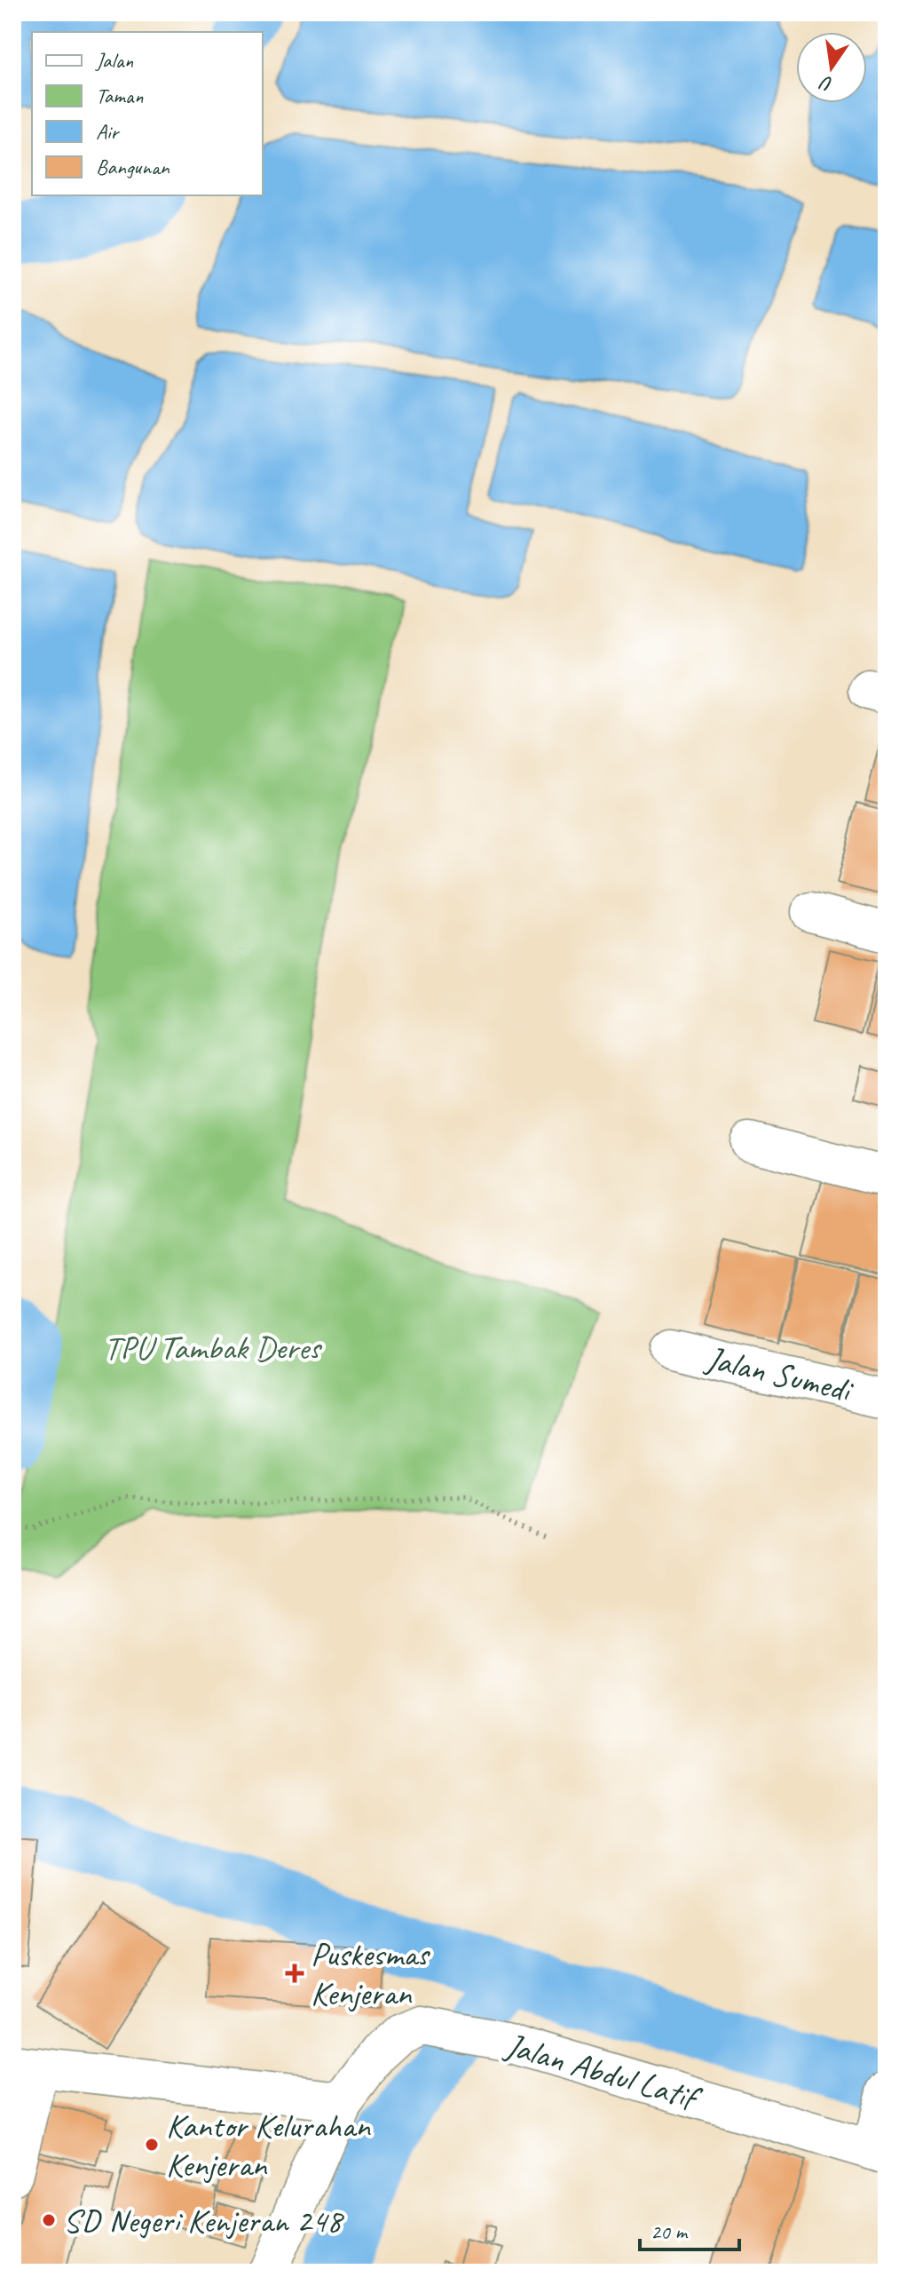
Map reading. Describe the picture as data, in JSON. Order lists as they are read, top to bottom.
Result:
{
  "streets": {
    "main road": ["Jalan Sumedi", "Jalan Abdul Latif"]
  },
  "parks": ["TPU Tambak Deres"],
  "places": {
    "health": ["Puskesmas Kenjeran"],
    "other": ["Kantor Kelurahan Kenjeran", "SD Negeri Kenjeran 248"]
  },
  "legend": [
    "Jalan",
    "Taman",
    "Air",
    "Bangunan"
  ],
  "scale_bar": "20 m",
  "north": "bottom"
}
